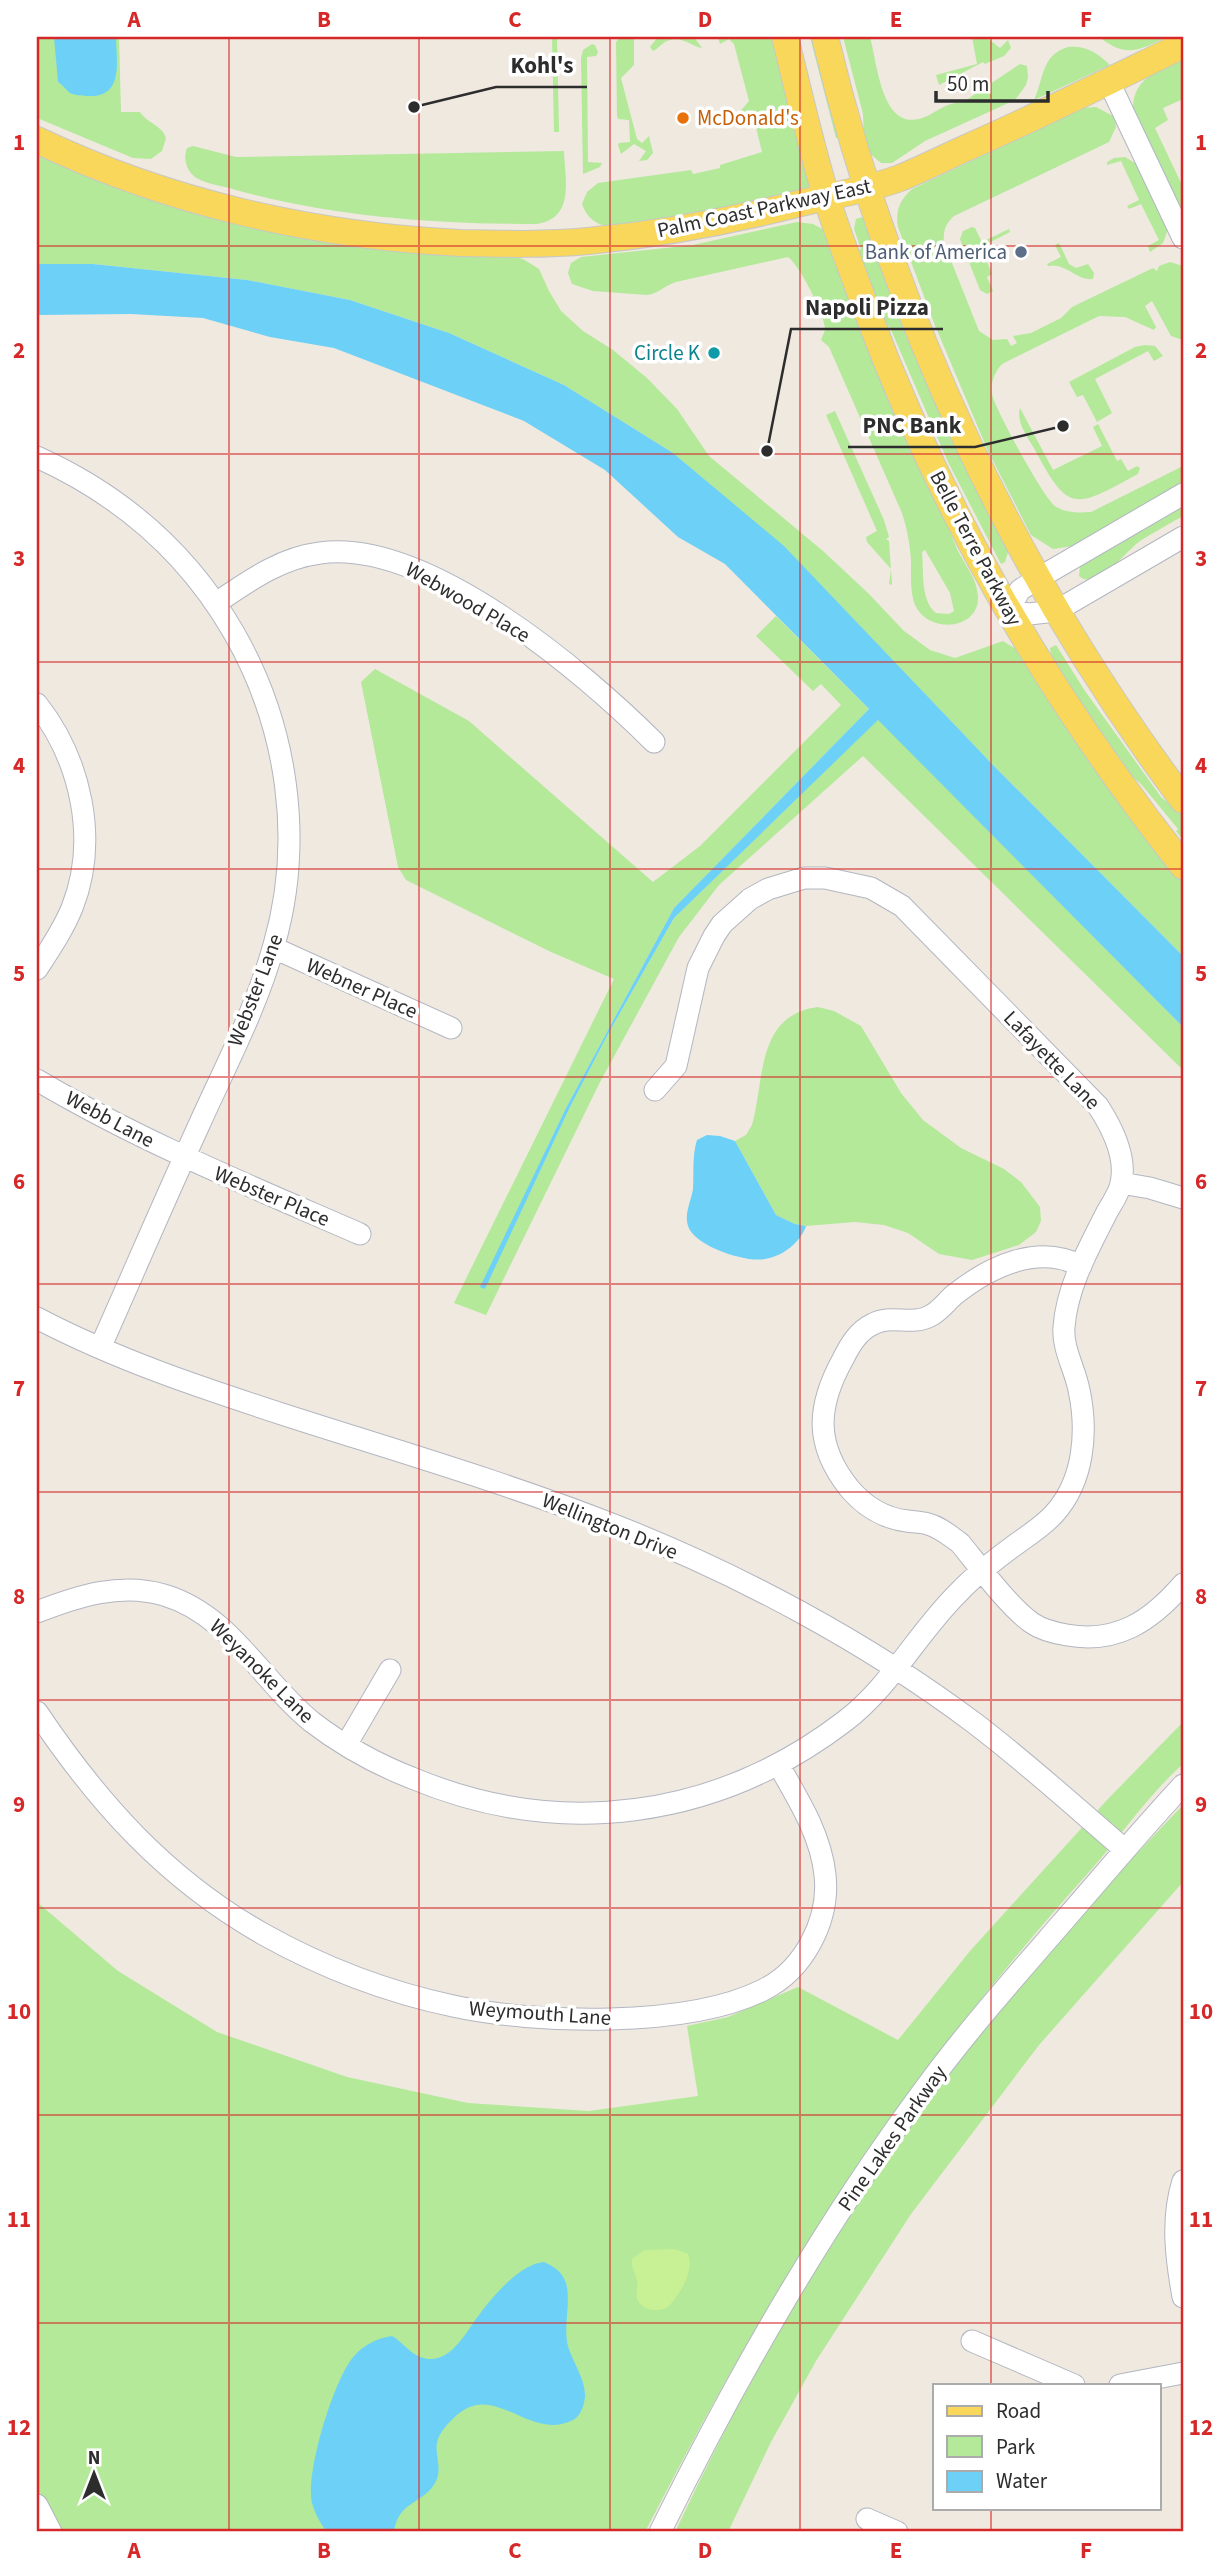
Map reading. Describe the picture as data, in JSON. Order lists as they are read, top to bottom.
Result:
{
  "streets": {
    "main road": ["Palm Coast Parkway East", "Belle Terre Parkway"],
    "street": [
      "Webwood Place",
      "Webner Place",
      "Webster Lane",
      "Lafayette Lane",
      "Webb Lane",
      "Webster Place",
      "Wellington Drive",
      "Weyanoke Lane",
      "Weymouth Lane",
      "Pine Lakes Parkway"
    ]
  },
  "crossings": [
    ["Palm Coast Parkway East", "Belle Terre Parkway"],
    ["Webwood Place", "Webster Lane"],
    ["Webner Place", "Webster Lane"],
    ["Webster Lane", "Webb Lane"],
    ["Webster Lane", "Webster Place"],
    ["Webster Lane", "Wellington Drive"],
    ["Webb Lane", "Webster Place"],
    ["Wellington Drive", "Weyanoke Lane"],
    ["Wellington Drive", "Pine Lakes Parkway"],
    ["Weyanoke Lane", "Weymouth Lane"]
  ],
  "places": [
    "Kohl's",
    "McDonald's",
    "Bank of America",
    "Circle K",
    "PNC Bank",
    "Napoli Pizza"
  ],
  "legend": ["Road", "Park", "Water"],
  "scale_bar": "50 m",
  "north": "top",
  "grid": {
    "columns": [
      "A",
      "B",
      "C",
      "D",
      "E",
      "F"
    ],
    "rows": [
      "1",
      "2",
      "3",
      "4",
      "5",
      "6",
      "7",
      "8",
      "9",
      "10",
      "11",
      "12"
    ]
  }
}
